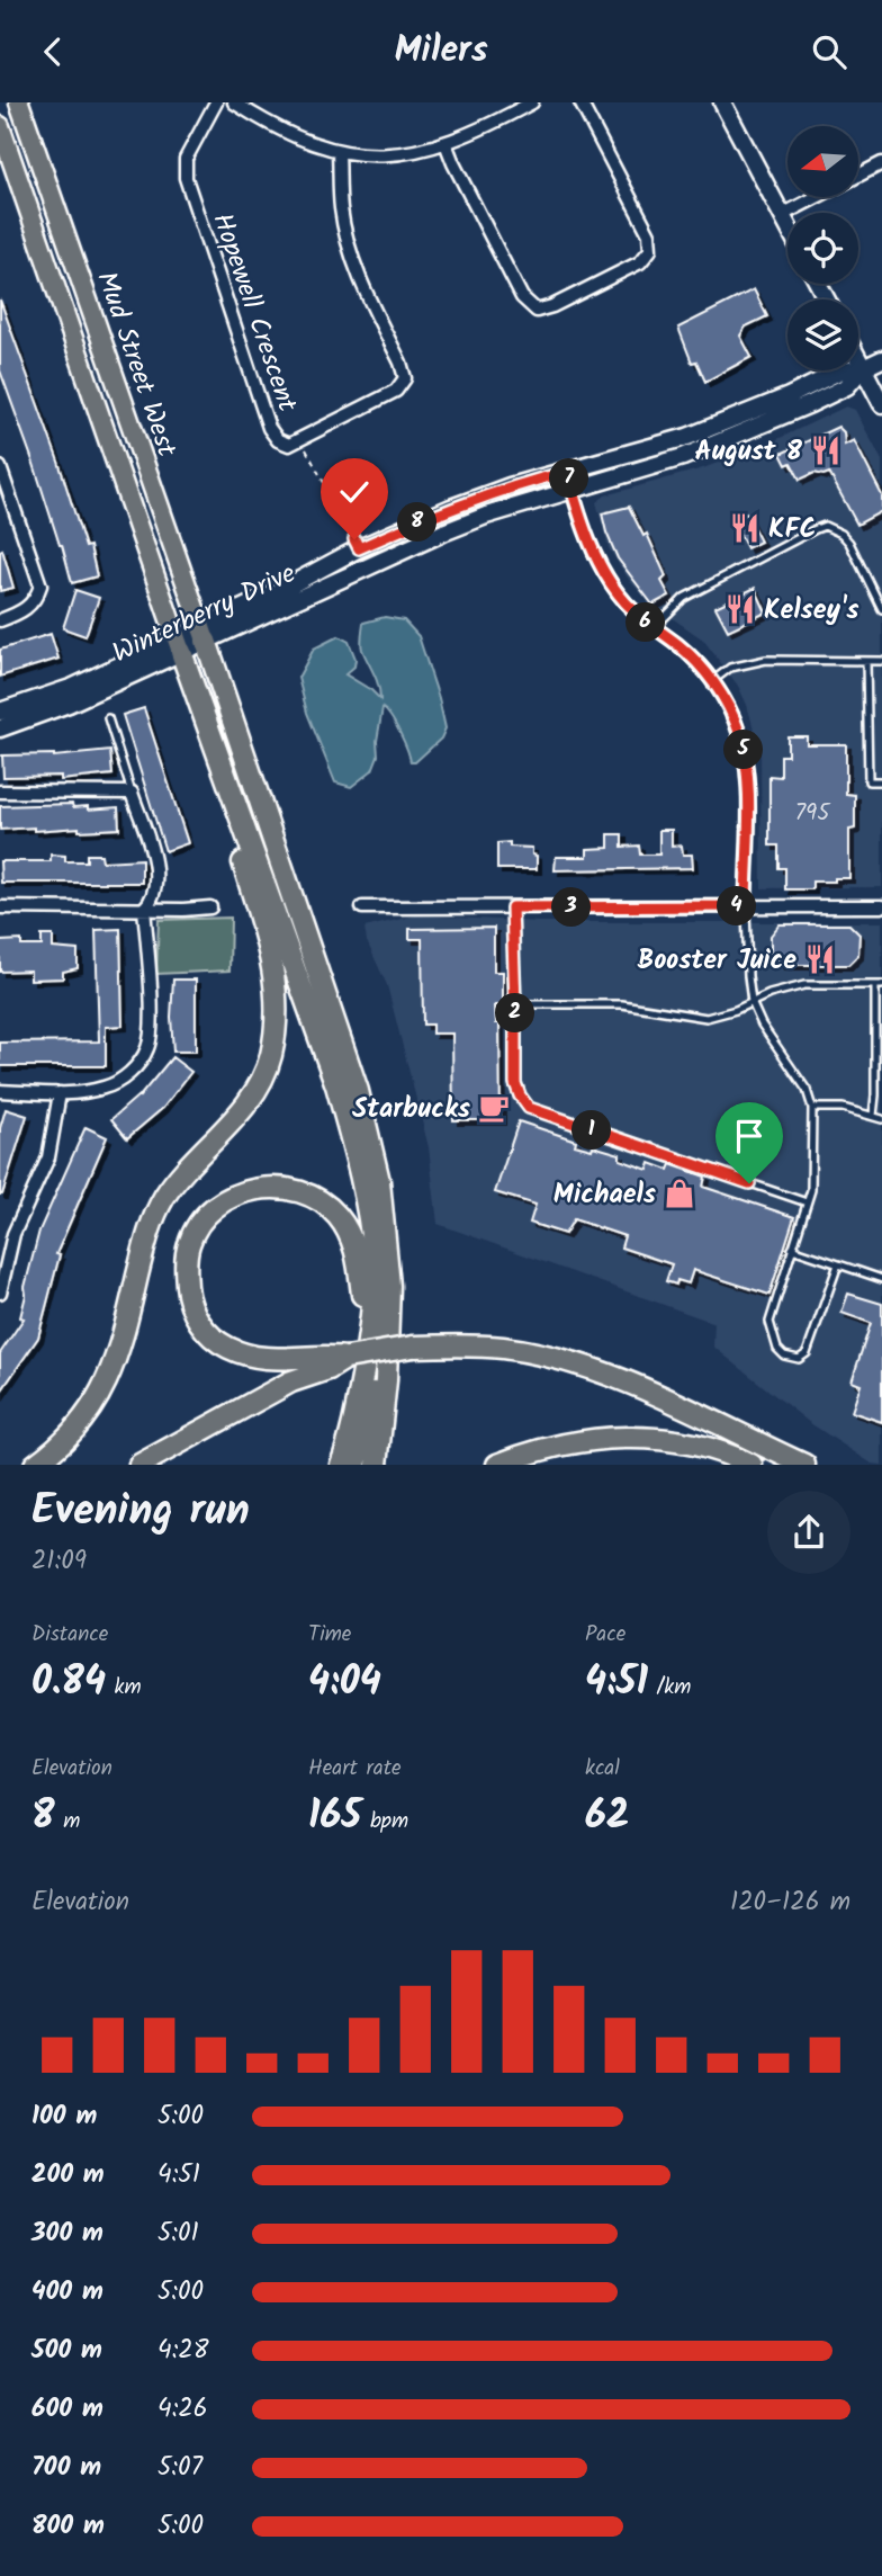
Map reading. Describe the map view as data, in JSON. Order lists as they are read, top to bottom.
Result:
{
  "streets": {
    "main road": ["Mud Street West"],
    "street": ["Hopewell Crescent", "Winterberry Drive"]
  },
  "crossings": [
    ["Mud Street West", "Winterberry Drive"]
  ],
  "places": {
    "restaurant": [
      "August 8",
      "KFC",
      "Kelsey's",
      "Booster Juice"
    ],
    "cafe": ["Starbucks"],
    "shop": ["Michaels"]
  },
  "house_numbers": ["795"],
  "north": "left",
  "page": {
    "header": "Milers",
    "pins": [
      "7",
      "8",
      "6",
      "5",
      "4",
      "3",
      "2",
      "1"
    ],
    "heading": ["Evening run", "21:09"],
    "stats": [
      ["Distance", "0.84 km"],
      ["Time", "4:04"],
      ["Pace", "4:51 /km"],
      ["Elevation", "8 m"],
      ["Heart rate", "165 bpm"],
      ["kcal", "62"]
    ],
    "chart": ["Elevation", "120–126 m"],
    "list": [
      {
        "name": "100 m",
        "note": "5:00"
      },
      {
        "name": "200 m",
        "note": "4:51"
      },
      {
        "name": "300 m",
        "note": "5:01"
      },
      {
        "name": "400 m",
        "note": "5:00"
      },
      {
        "name": "500 m",
        "note": "4:28"
      },
      {
        "name": "600 m",
        "note": "4:26"
      },
      {
        "name": "700 m",
        "note": "5:07"
      },
      {
        "name": "800 m",
        "note": "5:00"
      }
    ]
  }
}
